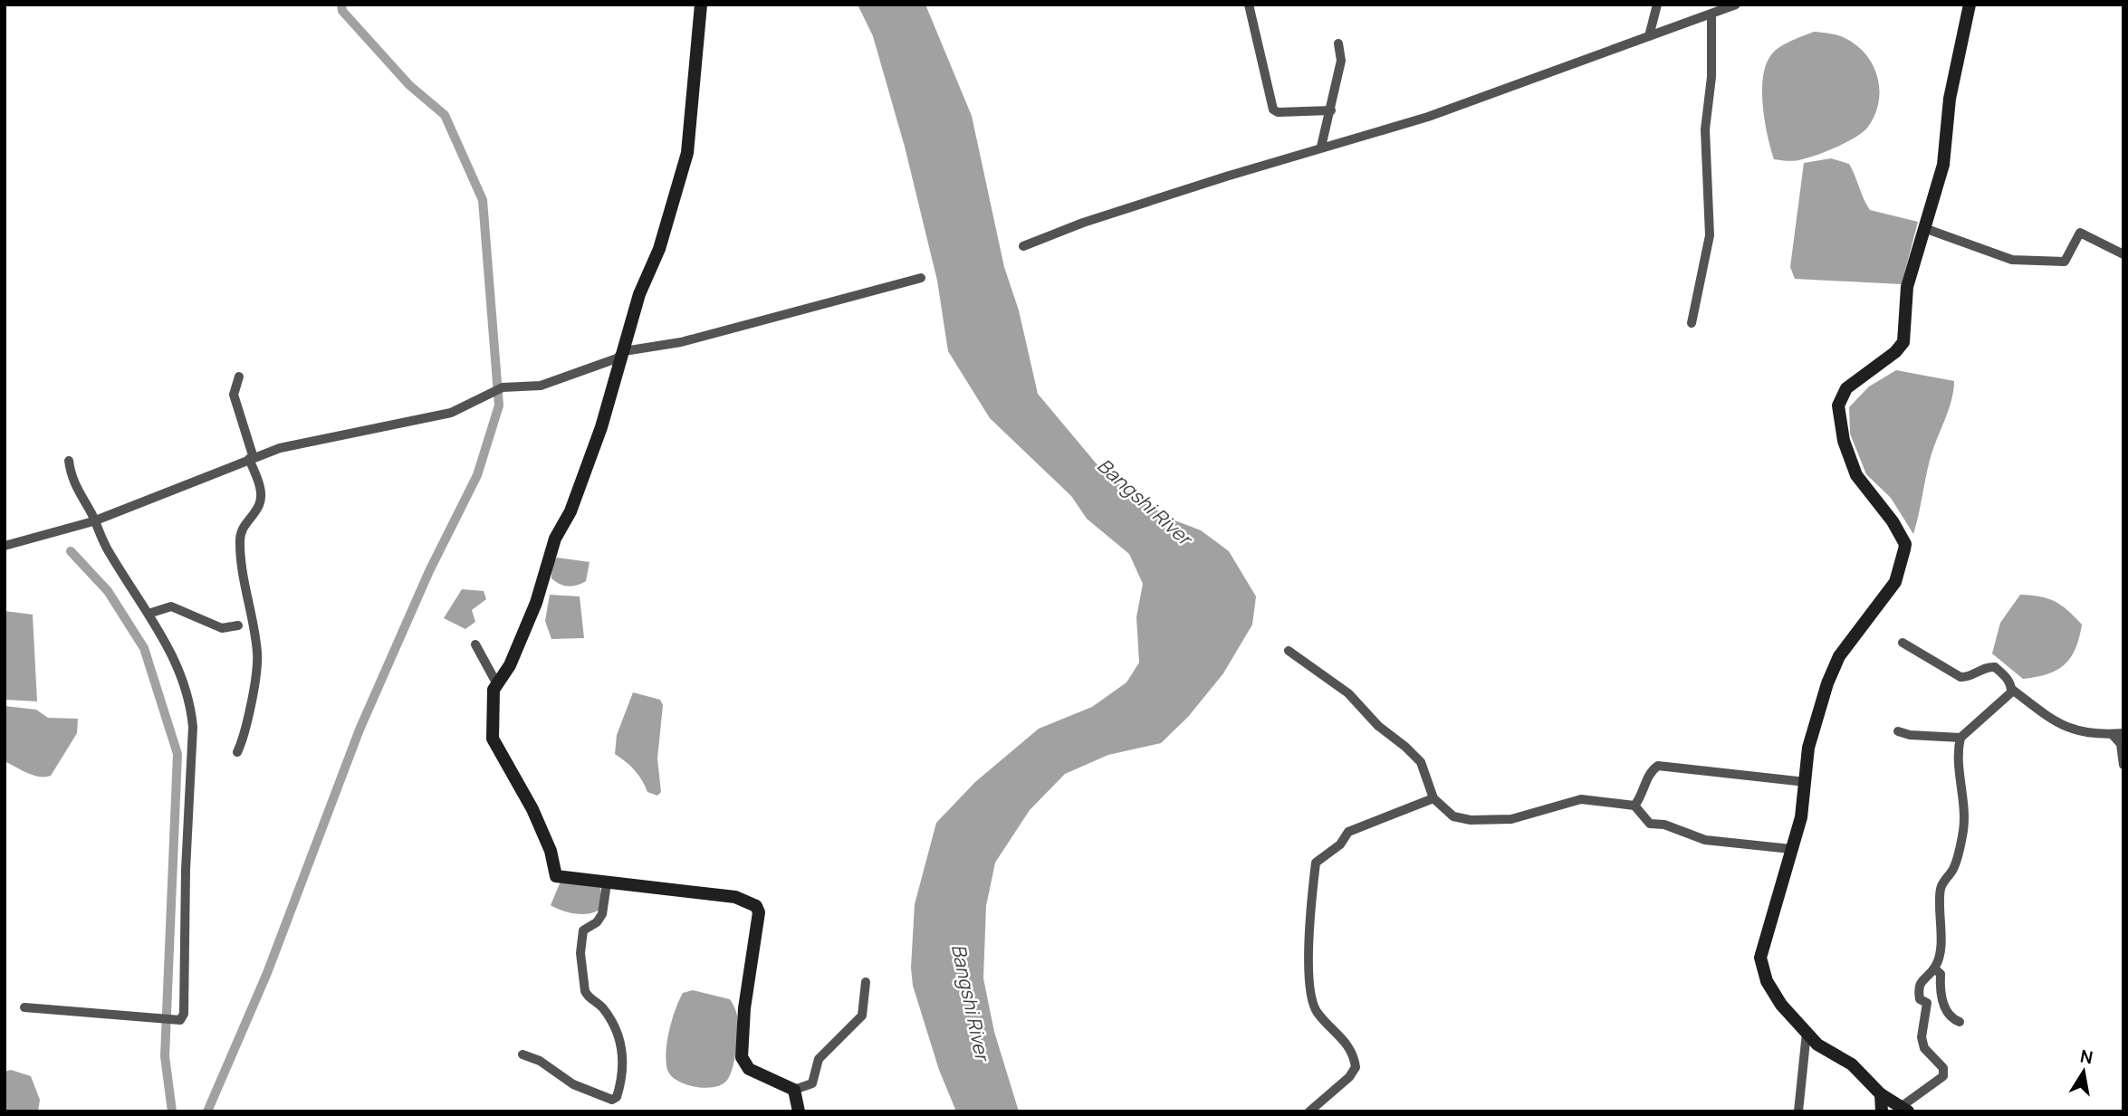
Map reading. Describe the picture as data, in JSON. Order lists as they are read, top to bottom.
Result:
{
  "water": ["Bangshi River"],
  "north": "top"
}
